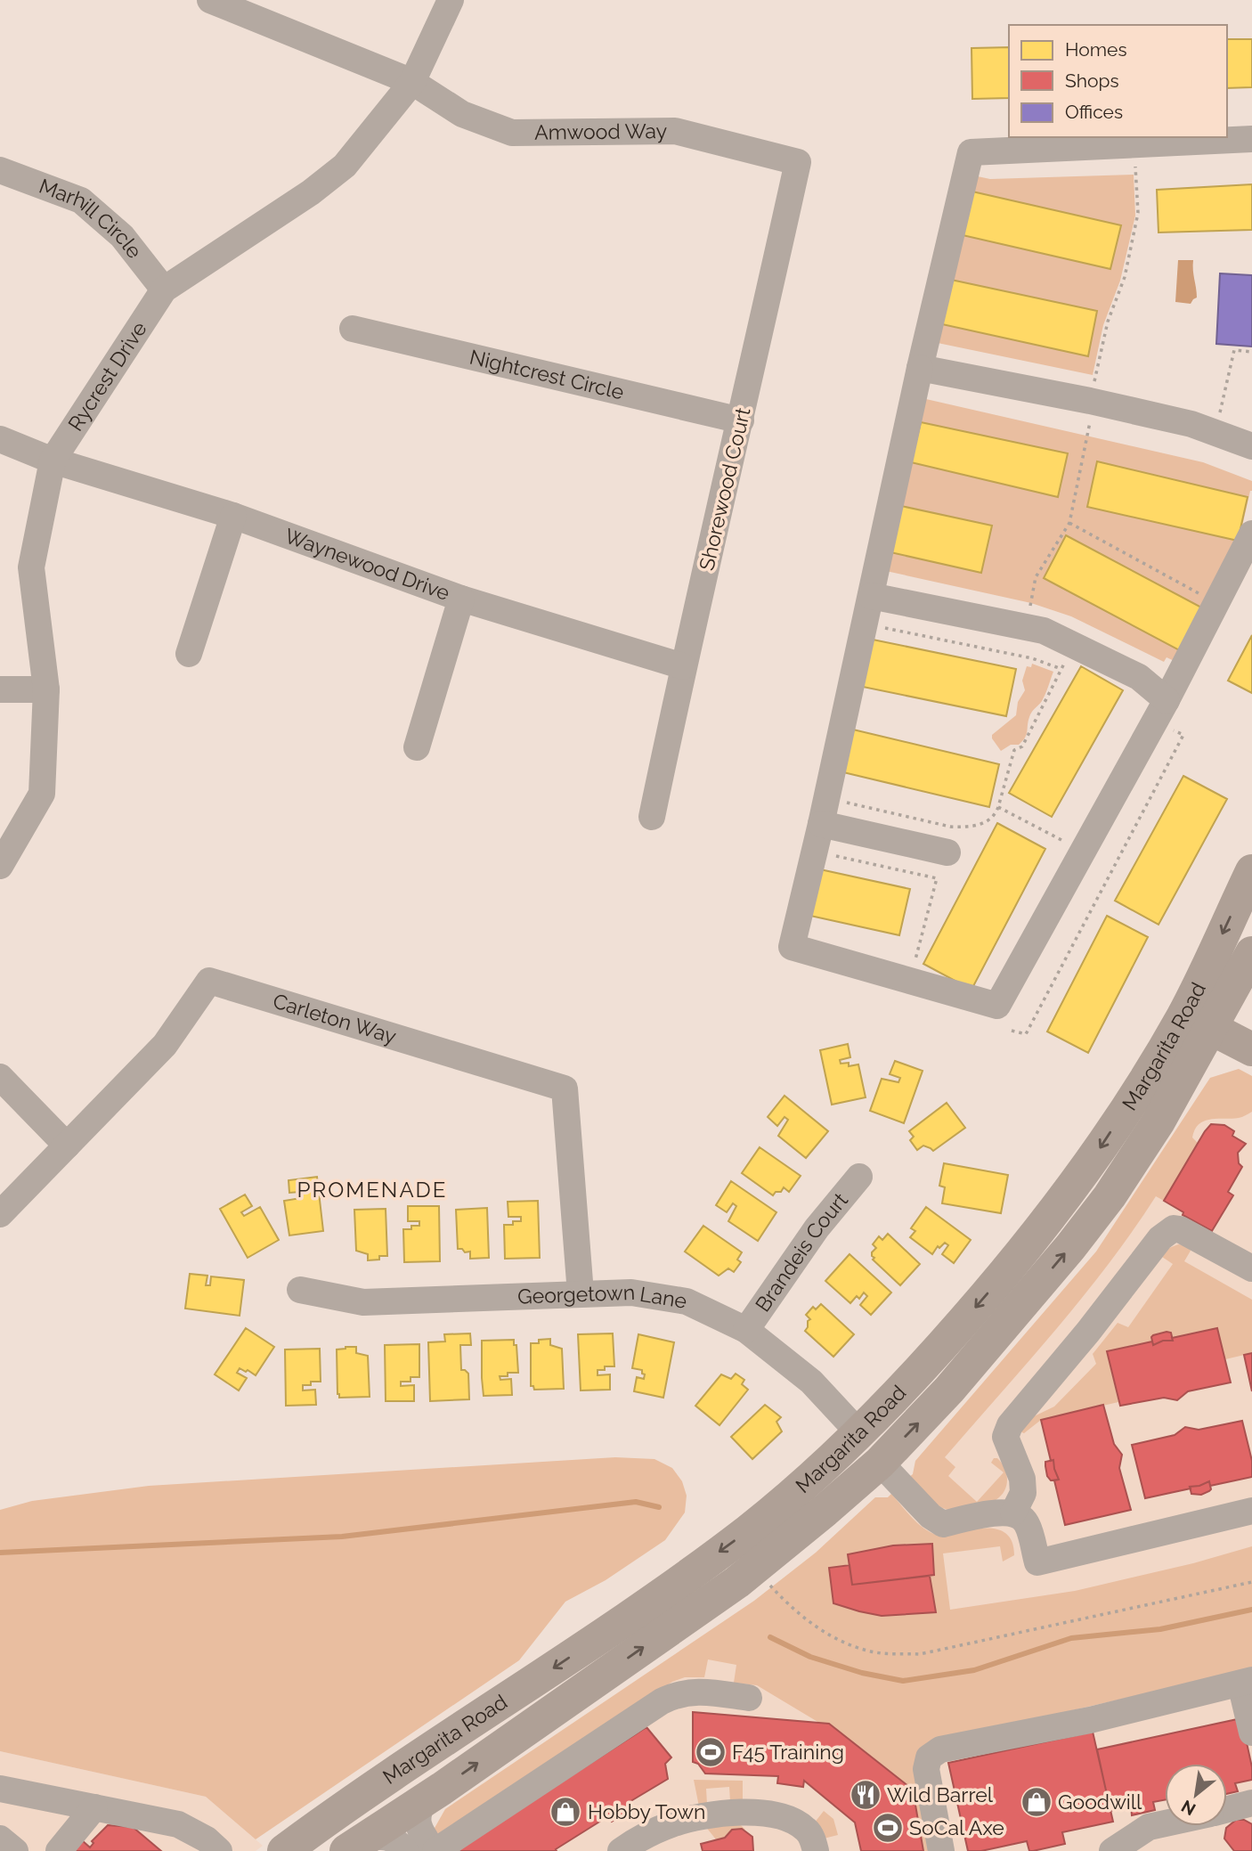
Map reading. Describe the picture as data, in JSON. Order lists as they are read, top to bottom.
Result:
{
  "streets": {
    "main road": ["Margarita Road"],
    "street": [
      "Amwood Way",
      "Marhill Circle",
      "Nightcrest Circle",
      "Rycrest Drive",
      "Shorewood Court",
      "Waynewood Drive",
      "Carleton Way",
      "Brandeis Court",
      "Georgetown Lane"
    ]
  },
  "crossings": [
    ["Amwood Way", "Rycrest Drive"],
    ["Amwood Way", "Shorewood Court"],
    ["Marhill Circle", "Rycrest Drive"],
    ["Nightcrest Circle", "Shorewood Court"],
    ["Rycrest Drive", "Waynewood Drive"],
    ["Shorewood Court", "Waynewood Drive"],
    ["Carleton Way", "Georgetown Lane"],
    ["Margarita Road", "Georgetown Lane"],
    ["Brandeis Court", "Georgetown Lane"]
  ],
  "districts": ["PROMENADE"],
  "places": {
    "sports": ["F45 Training", "SoCal Axe"],
    "restaurant": ["Wild Barrel"],
    "shop": ["Goodwill", "Hobby Town"]
  },
  "legend": ["Homes", "Shops", "Offices"],
  "north": "bottom left"
}
